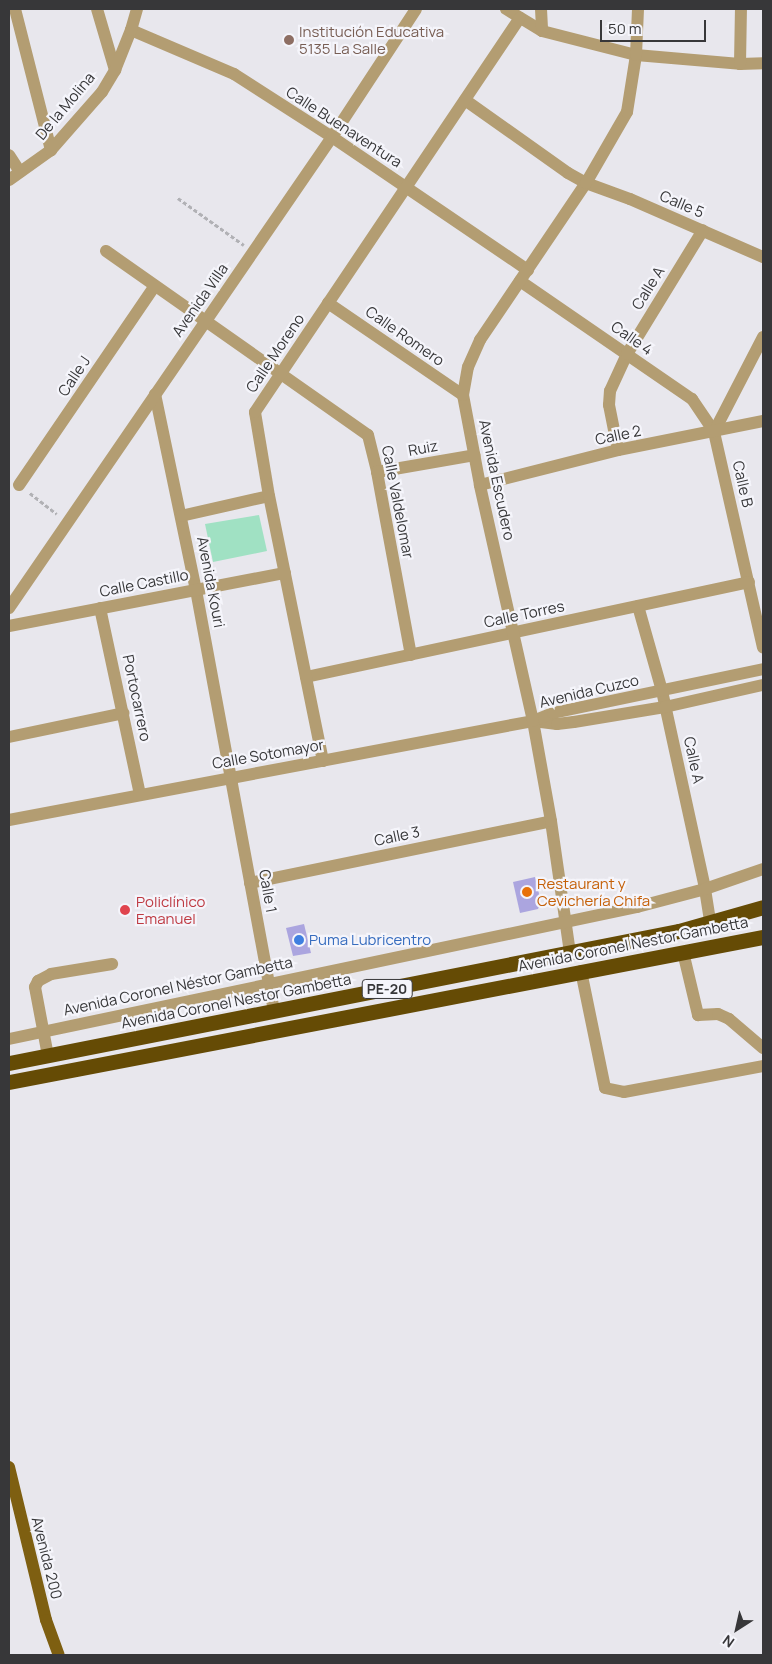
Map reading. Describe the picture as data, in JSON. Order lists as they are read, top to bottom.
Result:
{
  "streets": {
    "highway": ["Avenida Coronel Nestor Gambetta", "PE-20"],
    "main road": ["Avenida 200"],
    "street": [
      "De la Molina",
      "Calle Buenaventura",
      "Calle 5",
      "Calle A",
      "Avenida Villa",
      "Calle Romero",
      "Calle 4",
      "Calle Moreno",
      "Calle J",
      "Calle 2",
      "Ruiz",
      "Avenida Escudero",
      "Calle B",
      "Calle Valdelomar",
      "Avenida Kouri",
      "Calle Castillo",
      "Calle Torres",
      "Avenida Cuzco",
      "Portocarrero",
      "Calle Sotomayor",
      "Calle 3",
      "Calle 1",
      "Avenida Coronel Néstor Gambetta"
    ]
  },
  "crossings": [
    ["De la Molina", "Calle Buenaventura"],
    ["Calle Buenaventura", "Avenida Villa"],
    ["Calle Buenaventura", "Calle Moreno"],
    ["Calle Buenaventura", "Avenida Escudero"],
    ["Calle 5", "Calle A"],
    ["Calle 5", "Calle Moreno"],
    ["Calle 5", "Avenida Escudero"],
    ["Calle A", "Calle 4"],
    ["Calle A", "Calle 2"],
    ["Calle A", "Calle Torres"],
    ["Calle A", "Avenida Cuzco"],
    ["Calle A", "Avenida Coronel Nestor Gambetta"],
    ["Calle A", "Avenida Coronel Néstor Gambetta"],
    ["Avenida Villa", "Calle Valdelomar"],
    ["Avenida Villa", "Avenida Kouri"],
    ["Calle Romero", "Calle Moreno"],
    ["Calle Romero", "Avenida Escudero"],
    ["Calle 4", "Calle 2"],
    ["Calle 4", "Avenida Escudero"],
    ["Calle 4", "Calle B"],
    ["Calle Moreno", "Calle Valdelomar"],
    ["Calle Moreno", "Calle Castillo"],
    ["Calle Moreno", "Calle Torres"],
    ["Calle Moreno", "Calle Sotomayor"],
    ["Calle J", "Calle Valdelomar"],
    ["Calle 2", "Avenida Escudero"],
    ["Calle 2", "Calle B"],
    ["Ruiz", "Avenida Escudero"],
    ["Ruiz", "Calle Valdelomar"],
    ["Avenida Escudero", "Calle Torres"],
    ["Avenida Escudero", "Avenida Cuzco"],
    ["Avenida Escudero", "Calle Sotomayor"],
    ["Avenida Escudero", "Calle 3"],
    ["Avenida Escudero", "Avenida Coronel Nestor Gambetta"],
    ["Avenida Escudero", "Avenida Coronel Néstor Gambetta"],
    ["Calle B", "Calle Torres"],
    ["Calle Valdelomar", "Calle Torres"],
    ["Avenida Kouri", "Calle Castillo"],
    ["Avenida Kouri", "Calle Sotomayor"],
    ["Avenida Kouri", "Calle 1"],
    ["Calle Castillo", "Portocarrero"],
    ["Avenida Cuzco", "Calle Sotomayor"],
    ["Portocarrero", "Calle Sotomayor"],
    ["Calle Sotomayor", "Calle 1"],
    ["Calle 3", "Calle 1"],
    ["Calle 1", "Avenida Coronel Nestor Gambetta"],
    ["Calle 1", "Avenida Coronel Néstor Gambetta"]
  ],
  "places": [
    "Institución Educativa 5135 La Salle",
    "Restaurant y Cevichería Chifa",
    "Policlínico Emanuel",
    "Puma Lubricentro"
  ],
  "scale_bar": "50 m",
  "north": "bottom left"
}
